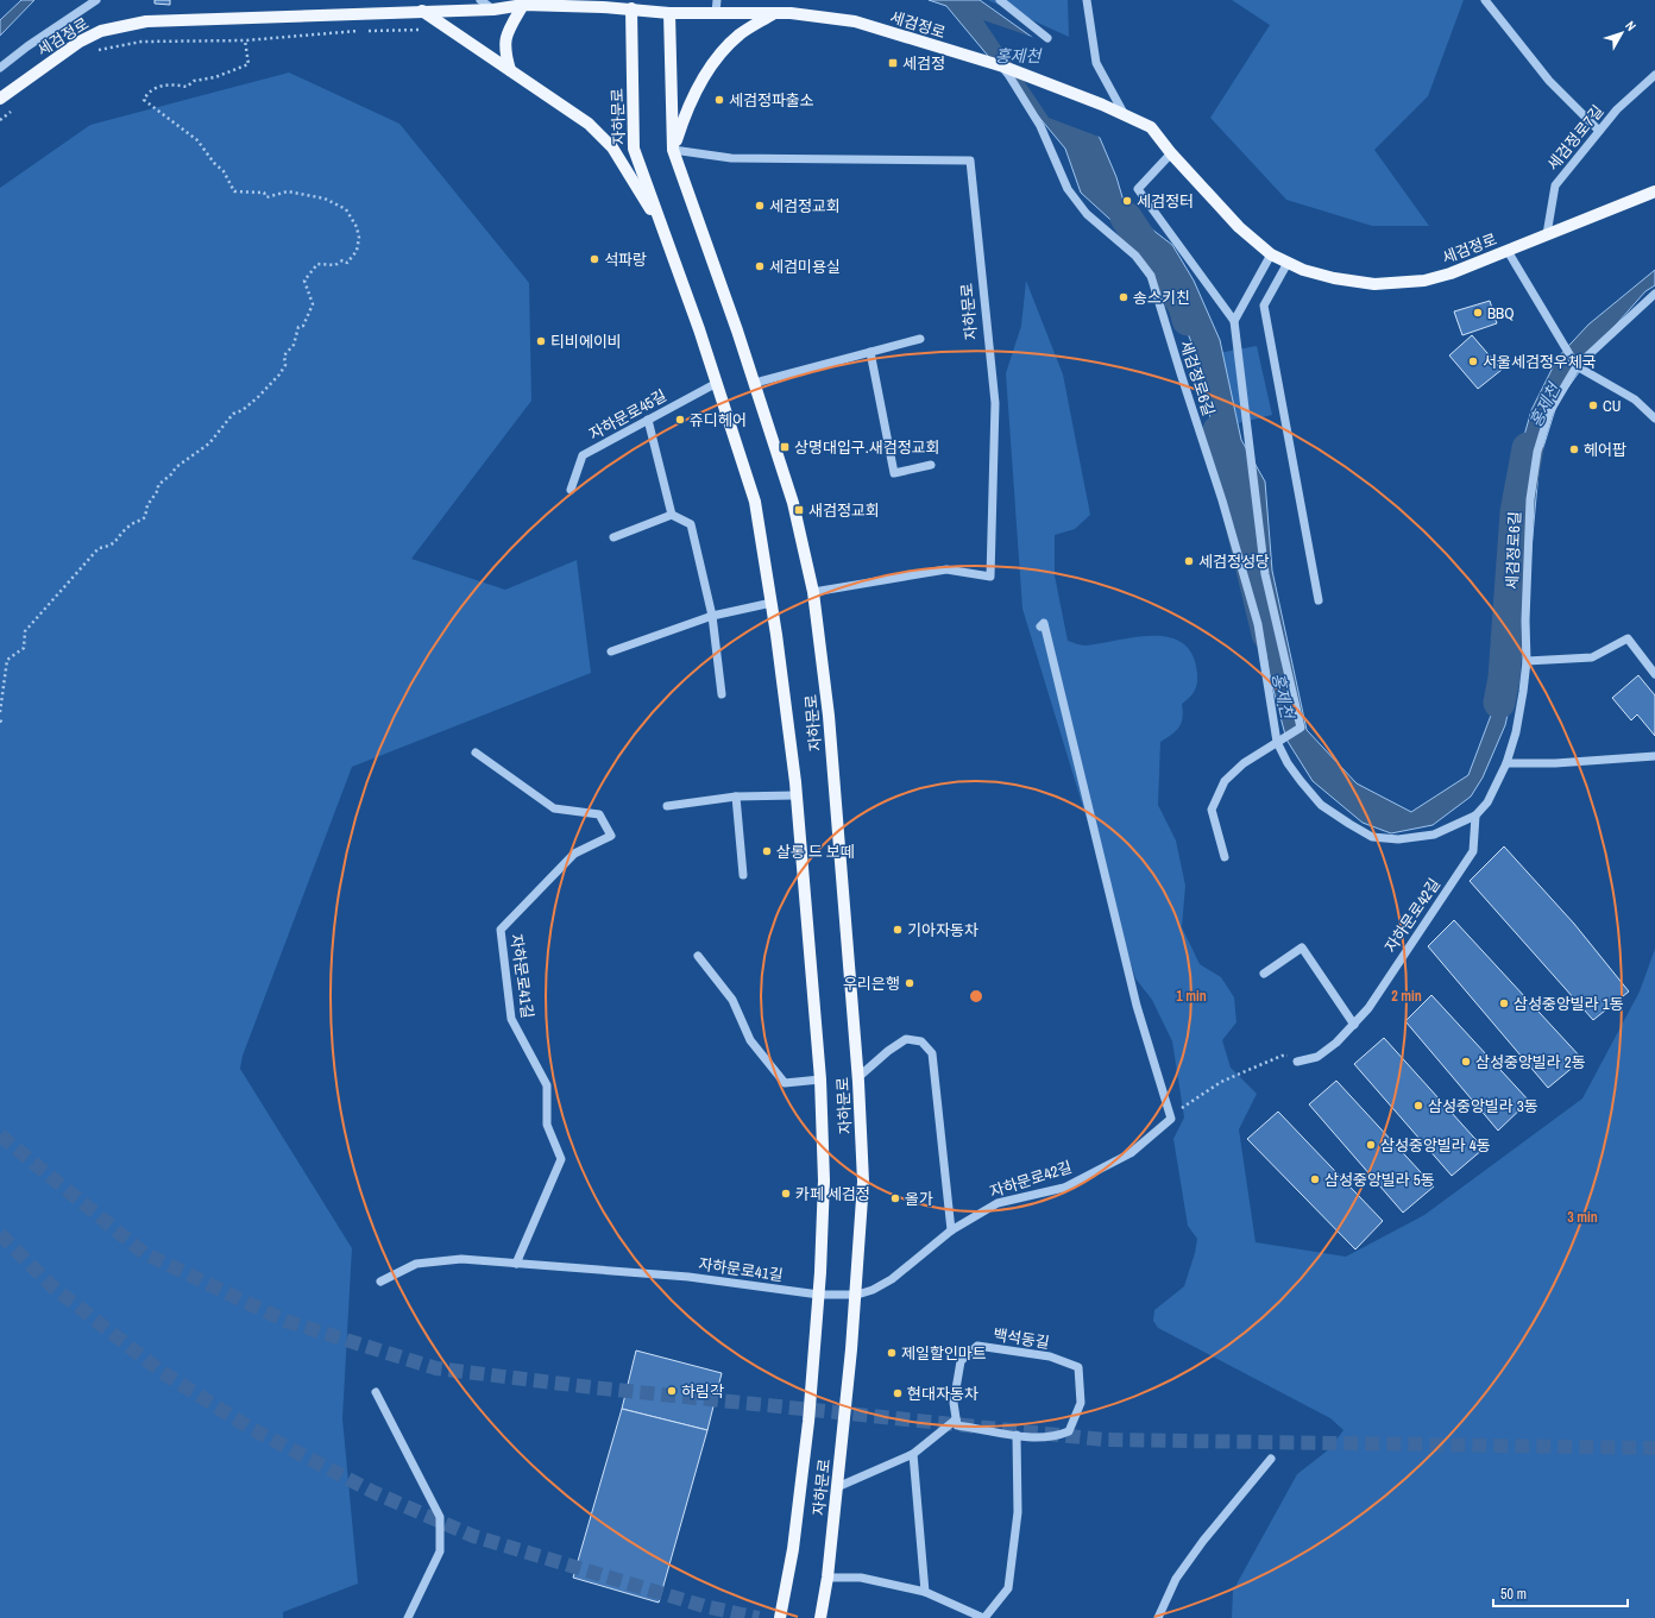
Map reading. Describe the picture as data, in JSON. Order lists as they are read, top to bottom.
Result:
{
  "streets": {
    "main road": ["세검정로", "자하문로"],
    "street": [
      "세검정로7길",
      "세검정로6길",
      "자하문로45길",
      "자하문로42길",
      "자하문로41길",
      "백석동길"
    ]
  },
  "crossings": [
    ["세검정로", "자하문로"],
    ["세검정로", "세검정로7길"],
    ["세검정로", "세검정로6길"],
    ["자하문로", "자하문로45길"],
    ["자하문로", "자하문로42길"],
    ["자하문로", "자하문로41길"],
    ["세검정로6길", "자하문로42길"],
    ["자하문로42길", "자하문로41길"]
  ],
  "water": ["홍제천"],
  "places": {
    "transit": ["세검정", "상명대입구.새검정교회", "새검정교회"],
    "other": [
      "세검정파출소",
      "세검정터",
      "세검정교회",
      "석파랑",
      "세검미용실",
      "송스키친",
      "BBQ",
      "티비에이비",
      "서울세검정우체국",
      "CU",
      "쥬디헤어",
      "헤어팝",
      "세검정성당",
      "살롱 드 보떼",
      "기아자동차",
      "우리은행",
      "삼성중앙빌라 1동",
      "삼성중앙빌라 2동",
      "삼성중앙빌라 3동",
      "삼성중앙빌라 4동",
      "삼성중앙빌라 5동",
      "카페 세검정",
      "올가",
      "제일할인마트",
      "하림각",
      "현대자동차"
    ]
  },
  "scale_bar": "50 m",
  "north": "top right",
  "rings": ["1 min", "2 min", "3 min"]
}
